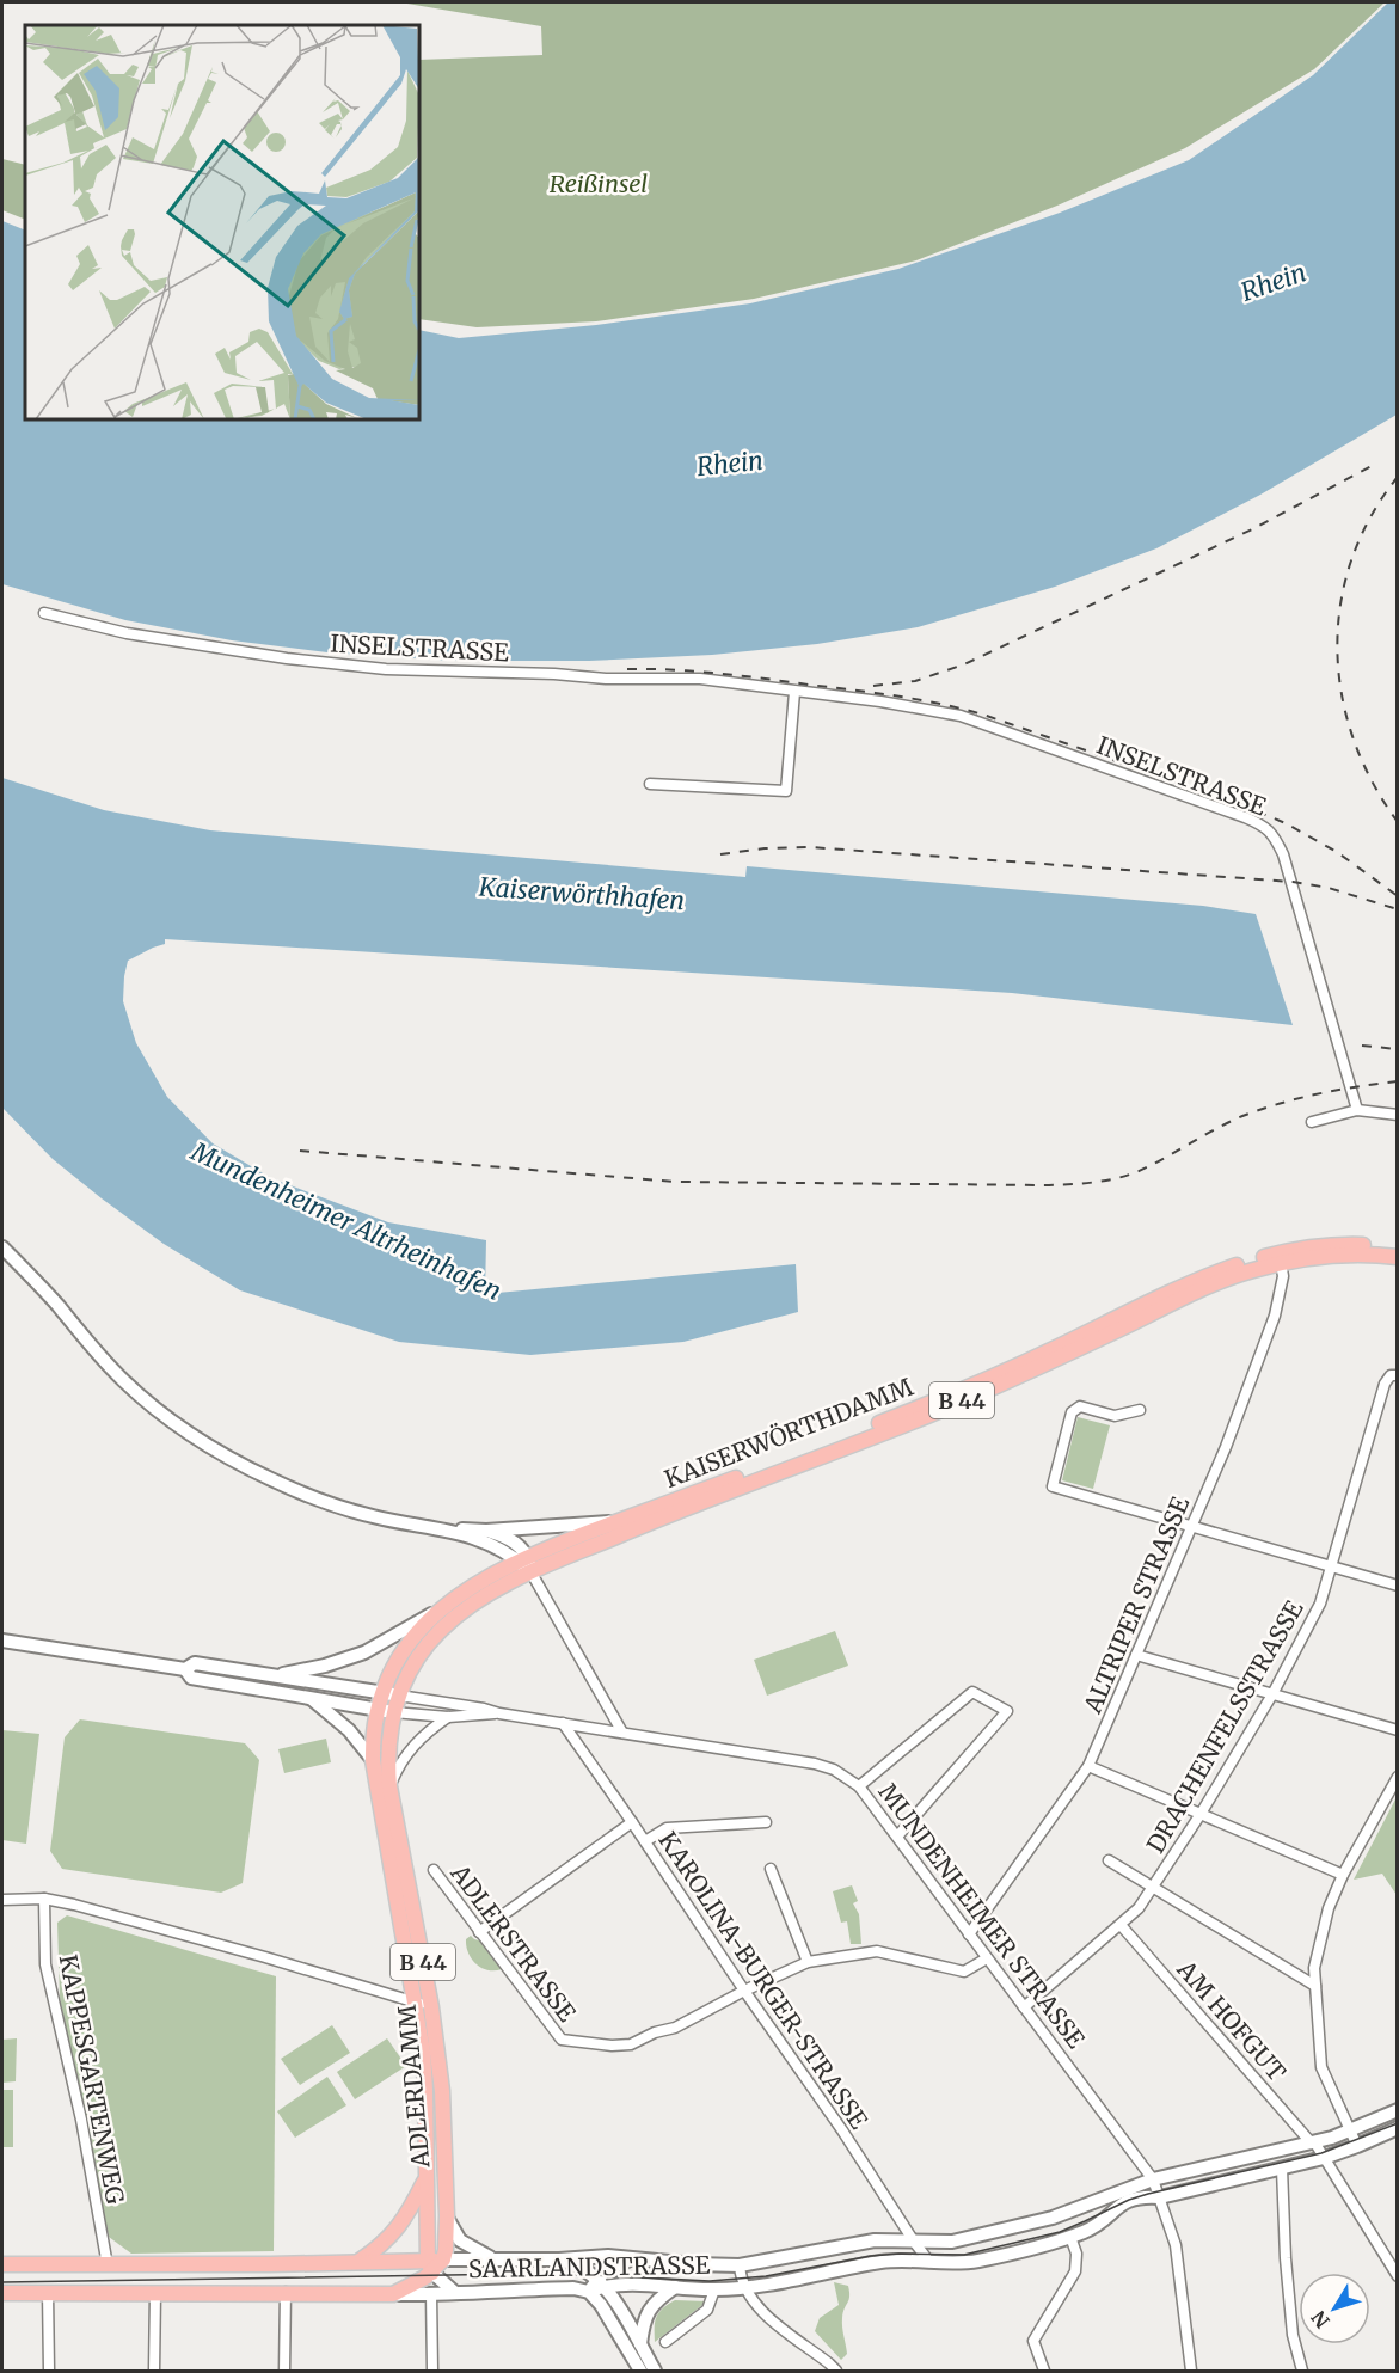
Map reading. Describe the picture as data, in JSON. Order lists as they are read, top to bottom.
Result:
{
  "streets": {
    "main road": [
      "B 44",
      "KAISERWÖRTHDAMM",
      "ADLERDAMM",
      "SAARLANDSTRASSE"
    ],
    "street": [
      "INSELSTRASSE",
      "ALTRIPER STRASSE",
      "DRACHENFELSSTRASSE",
      "MUNDENHEIMER STRASSE",
      "ADLERSTRASSE",
      "KAROLINA-BURGER-STRASSE",
      "AM HOFGUT",
      "KAPPESGARTENWEG"
    ]
  },
  "crossings": [
    ["B 44", "KAISERWÖRTHDAMM"],
    ["B 44", "MUNDENHEIMER STRASSE"],
    ["B 44", "ADLERDAMM"],
    ["KAISERWÖRTHDAMM", "ALTRIPER STRASSE"],
    ["KAISERWÖRTHDAMM", "ADLERDAMM"],
    ["ALTRIPER STRASSE", "MUNDENHEIMER STRASSE"],
    ["DRACHENFELSSTRASSE", "MUNDENHEIMER STRASSE"],
    ["DRACHENFELSSTRASSE", "AM HOFGUT"],
    ["MUNDENHEIMER STRASSE", "KAROLINA-BURGER-STRASSE"],
    ["MUNDENHEIMER STRASSE", "ADLERDAMM"],
    ["MUNDENHEIMER STRASSE", "SAARLANDSTRASSE"],
    ["ADLERSTRASSE", "KAROLINA-BURGER-STRASSE"],
    ["KAROLINA-BURGER-STRASSE", "SAARLANDSTRASSE"],
    ["AM HOFGUT", "SAARLANDSTRASSE"],
    ["KAPPESGARTENWEG", "SAARLANDSTRASSE"],
    ["ADLERDAMM", "SAARLANDSTRASSE"]
  ],
  "water": ["Rhein", "Kaiserwörthhafen", "Mundenheimer Altrheinhafen"],
  "parks": ["Reißinsel"],
  "north": "bottom left"
}
